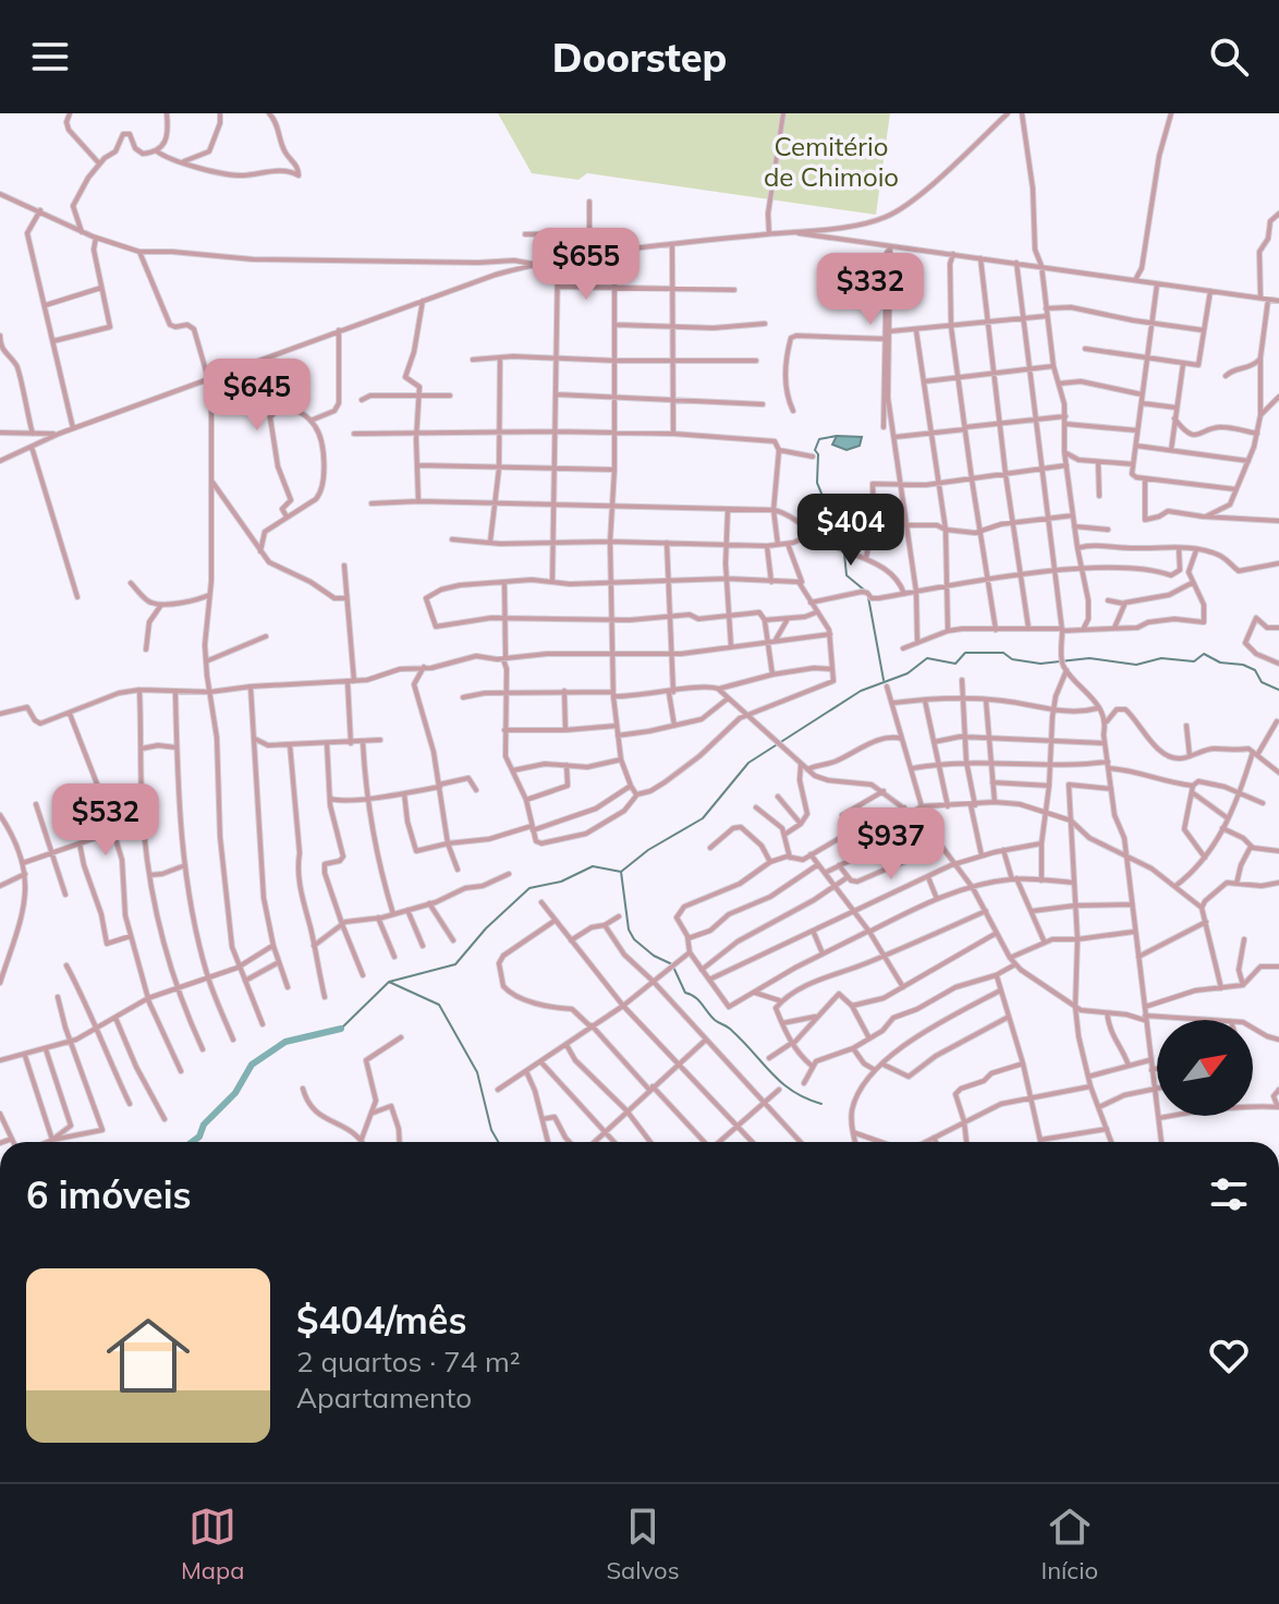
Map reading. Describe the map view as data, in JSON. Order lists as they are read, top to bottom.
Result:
{
  "parks": ["Cemitério de Chimoio"],
  "north": "top right",
  "page": {
    "header": "Doorstep",
    "price": [
      "$655",
      "$332",
      "$645",
      "$404",
      "$532",
      "$937"
    ],
    "heading": "6 imóveis",
    "list": [
      {
        "name": "$404/mês",
        "note": "2 quartos · 74 m² · Apartamento"
      }
    ],
    "tabs": ["Mapa", "Salvos", "Início"]
  }
}
